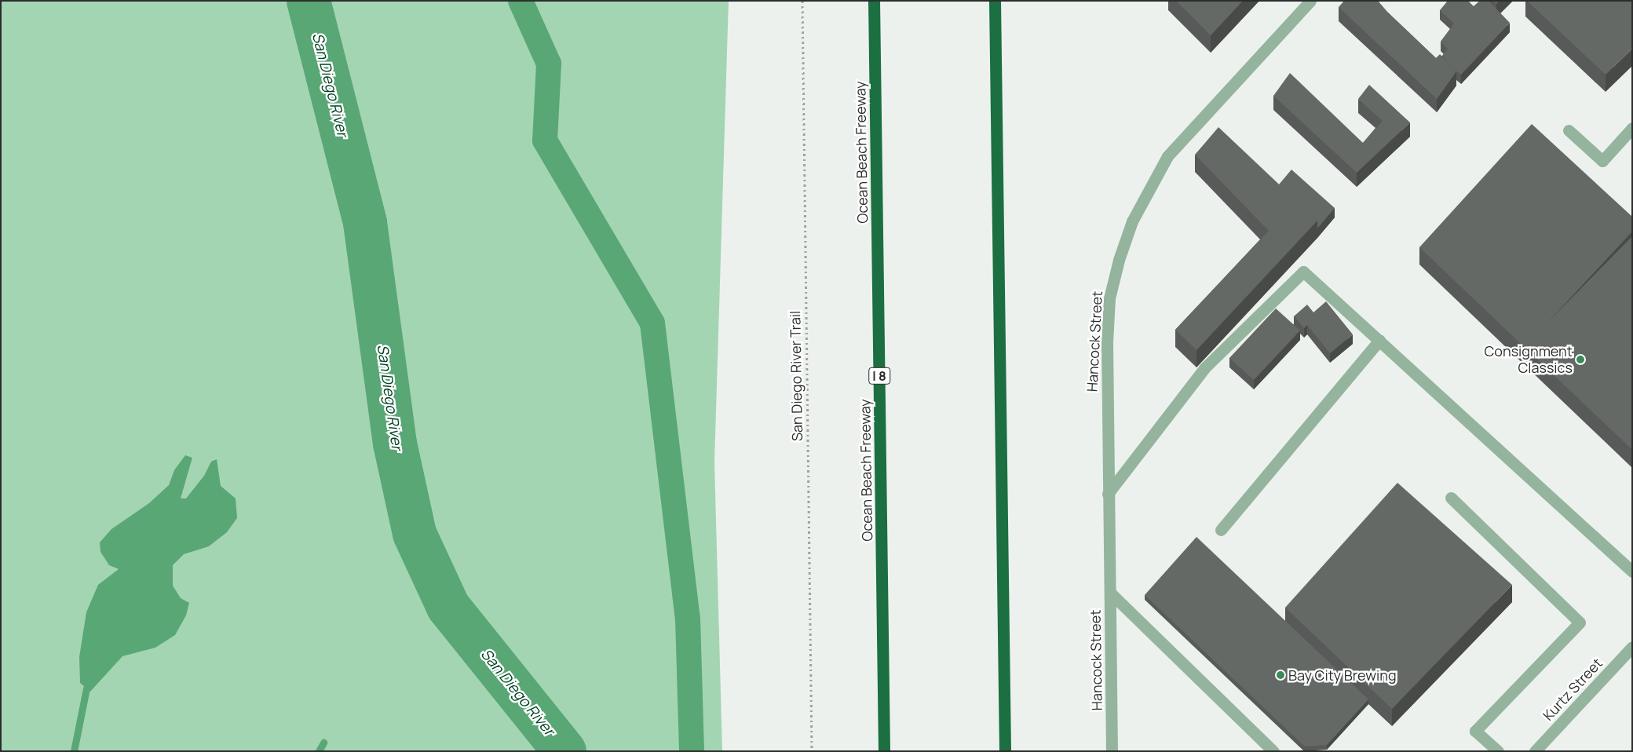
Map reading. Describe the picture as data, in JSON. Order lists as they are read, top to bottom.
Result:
{
  "streets": {
    "highway": ["Ocean Beach Freeway", "I 8"],
    "street": ["Hancock Street", "Kurtz Street"],
    "path": ["San Diego River Trail"]
  },
  "water": ["San Diego River"],
  "places": ["Consignment Classics", "Bay City Brewing"]
}
